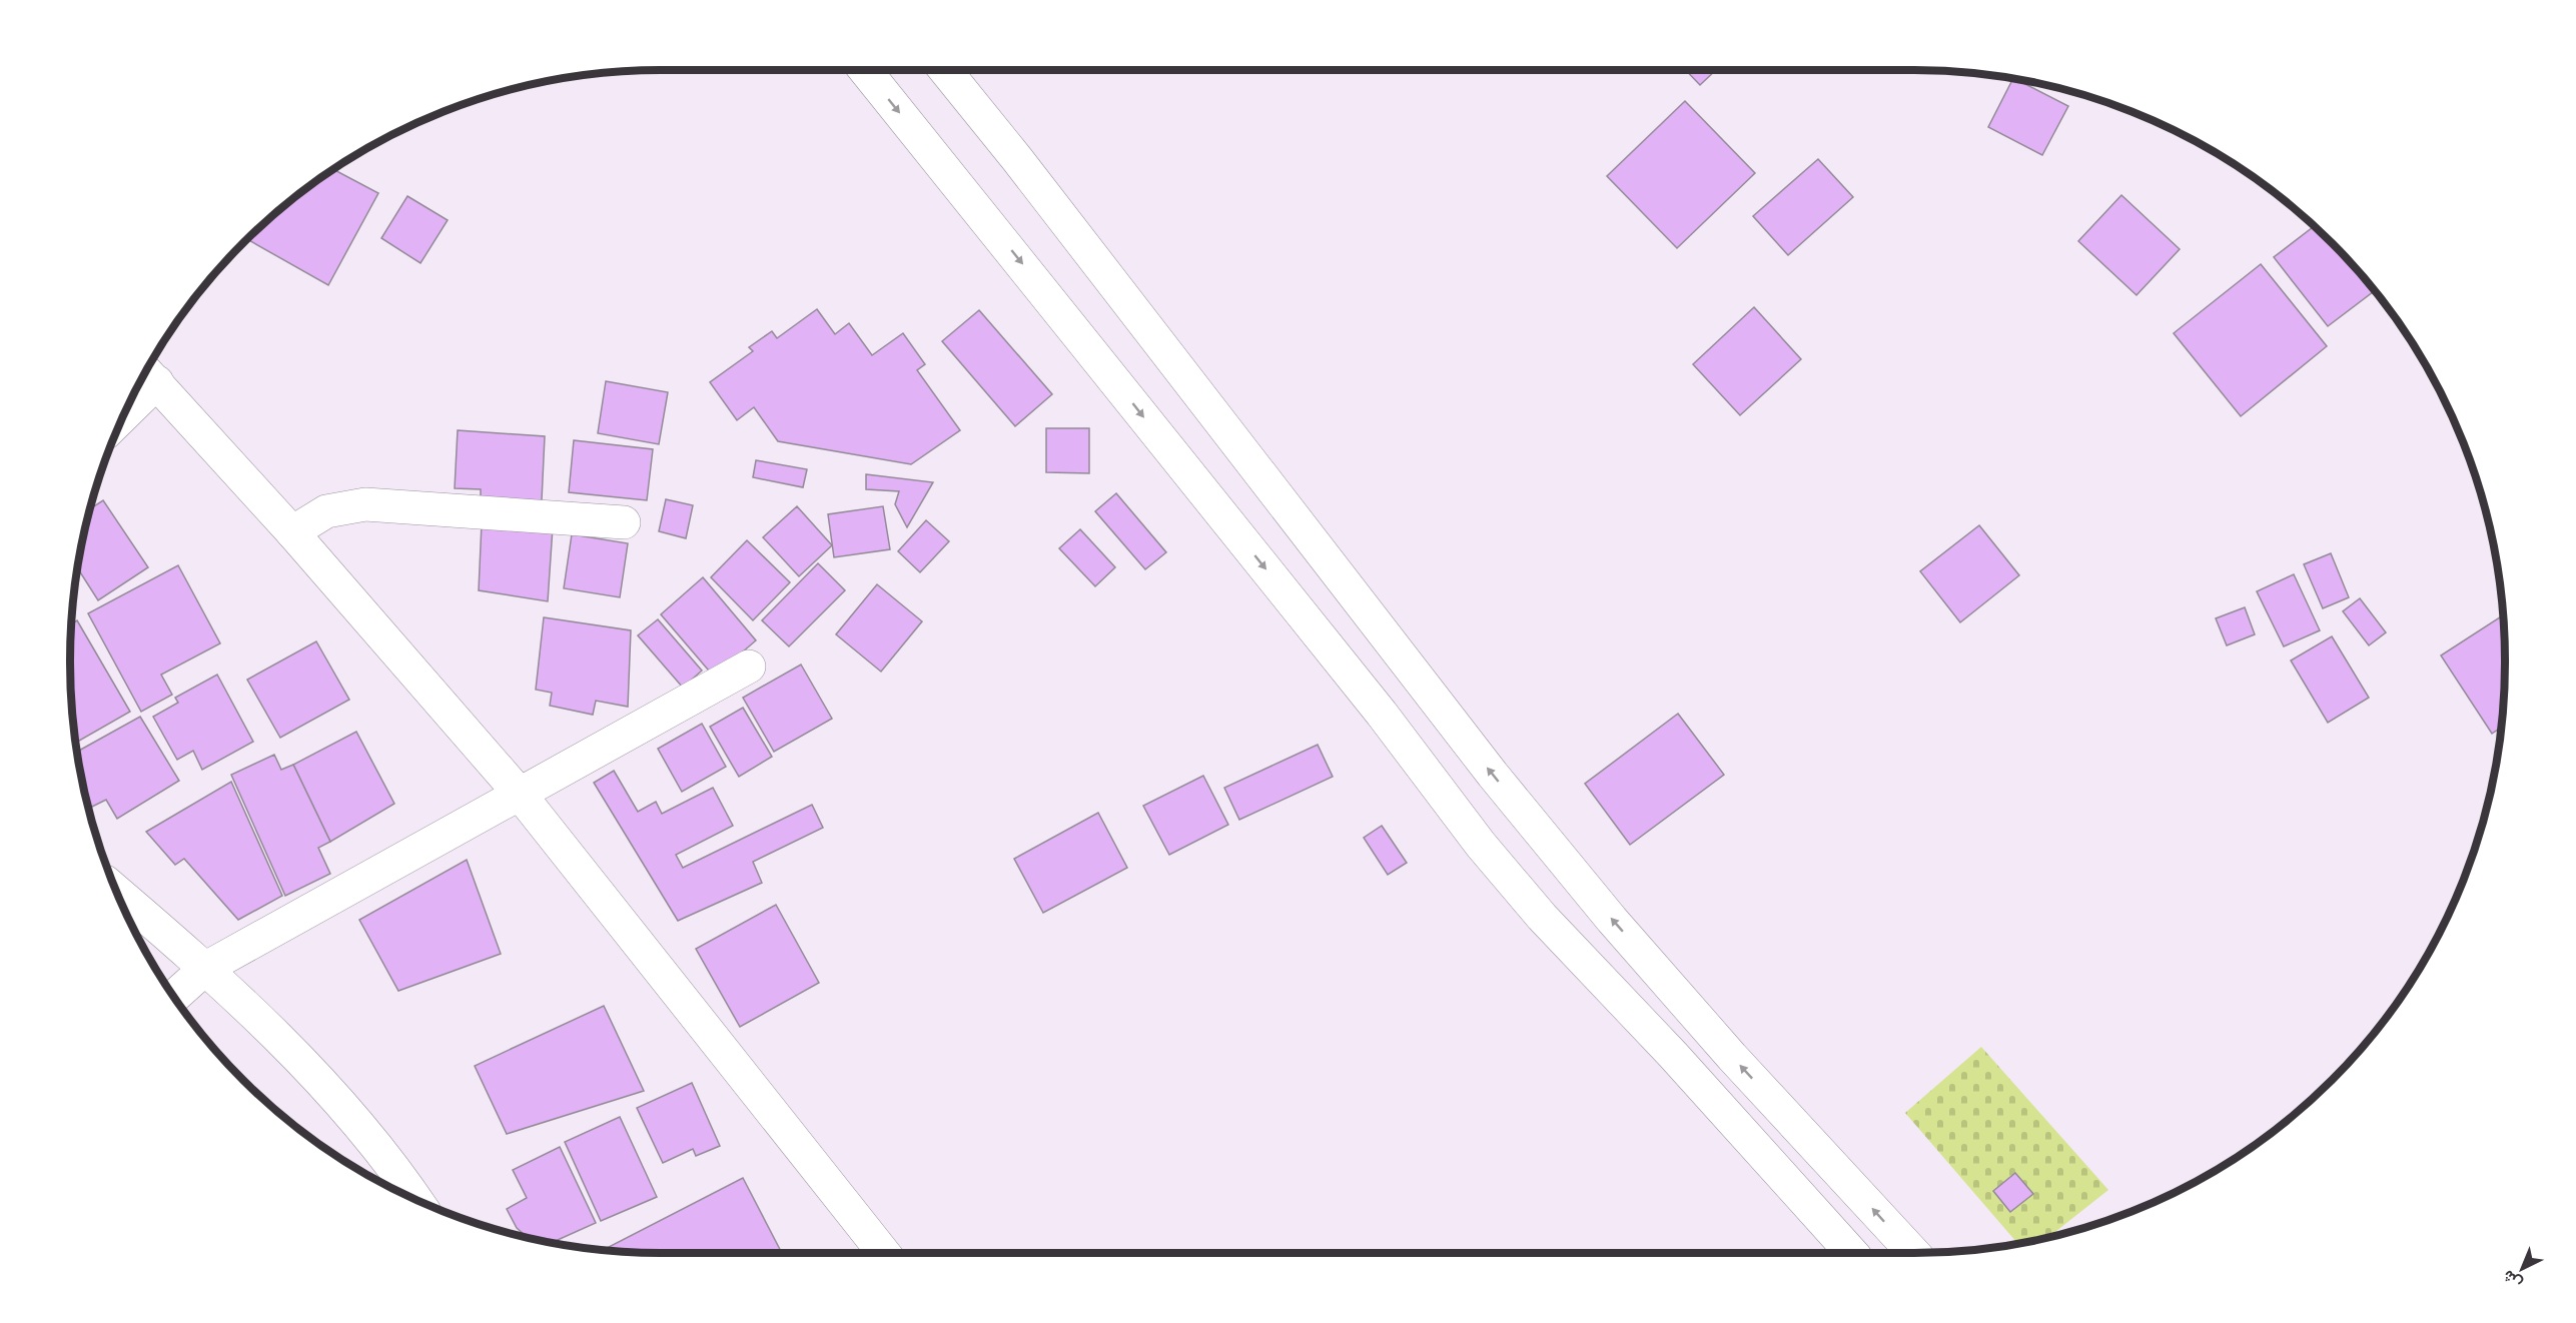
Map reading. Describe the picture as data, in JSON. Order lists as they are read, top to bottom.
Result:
{
  "north": "bottom left"
}
